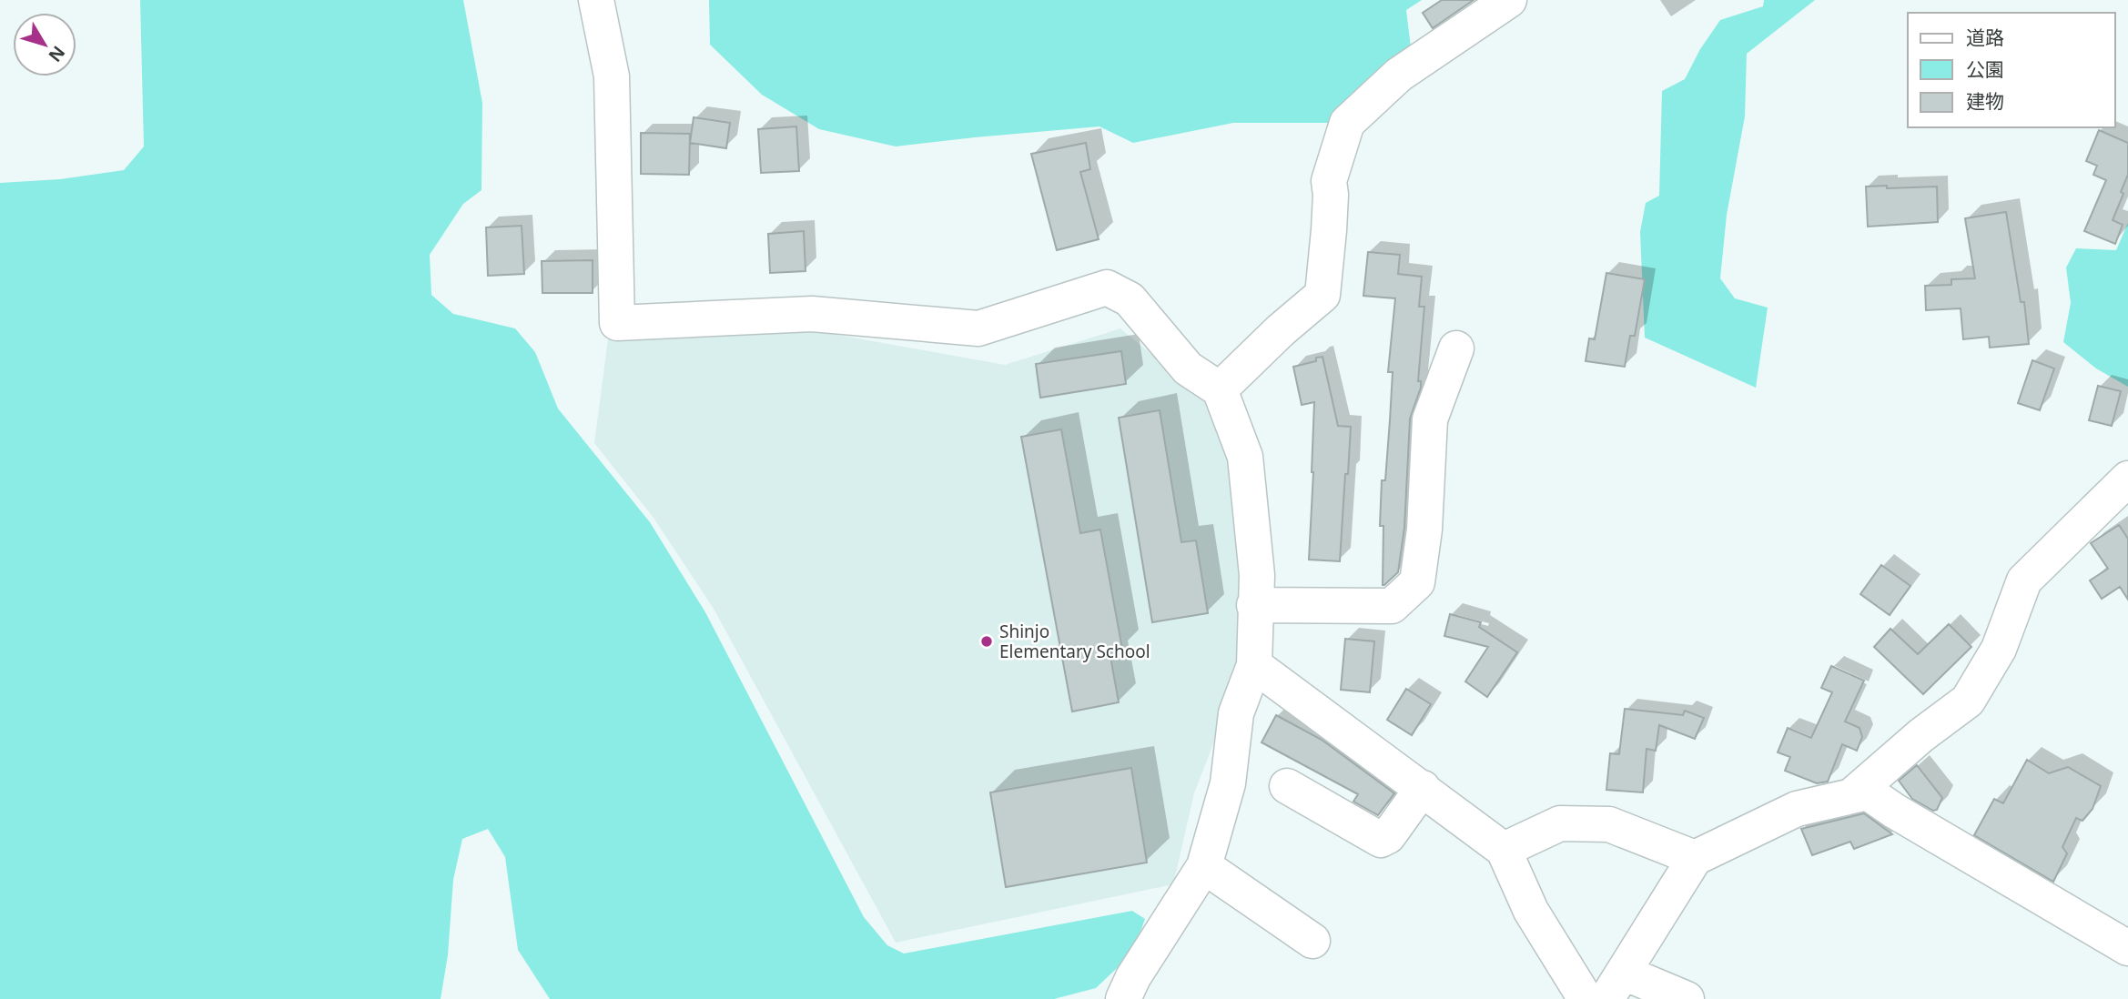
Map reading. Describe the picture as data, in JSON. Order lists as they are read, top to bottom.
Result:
{
  "places": ["Shinjo Elementary School"],
  "legend": ["道路", "公園", "建物"],
  "north": "bottom right"
}
